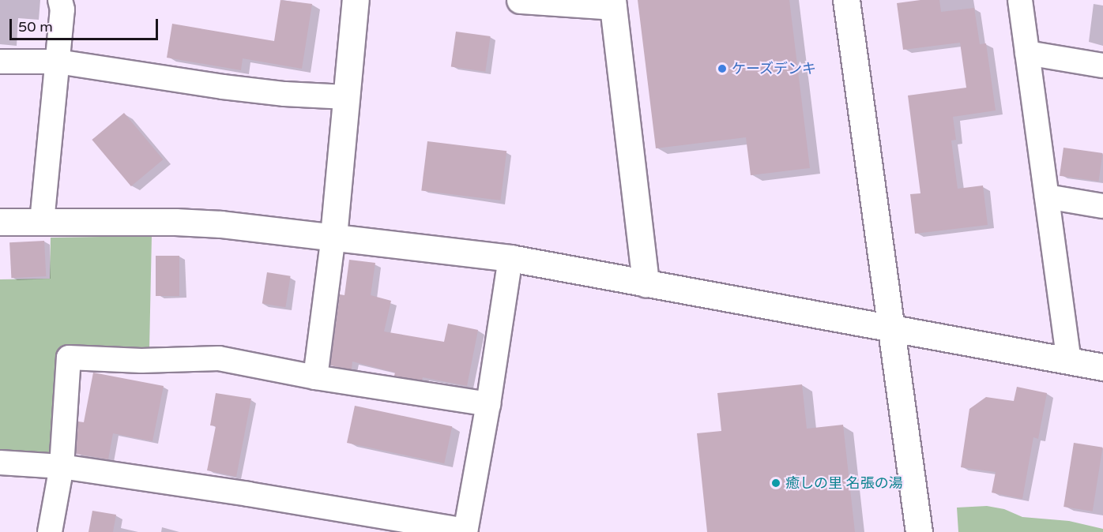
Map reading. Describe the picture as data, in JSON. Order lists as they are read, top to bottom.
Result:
{
  "places": ["ケーズデンキ", "癒しの里 名張の湯"],
  "scale_bar": "50 m"
}
